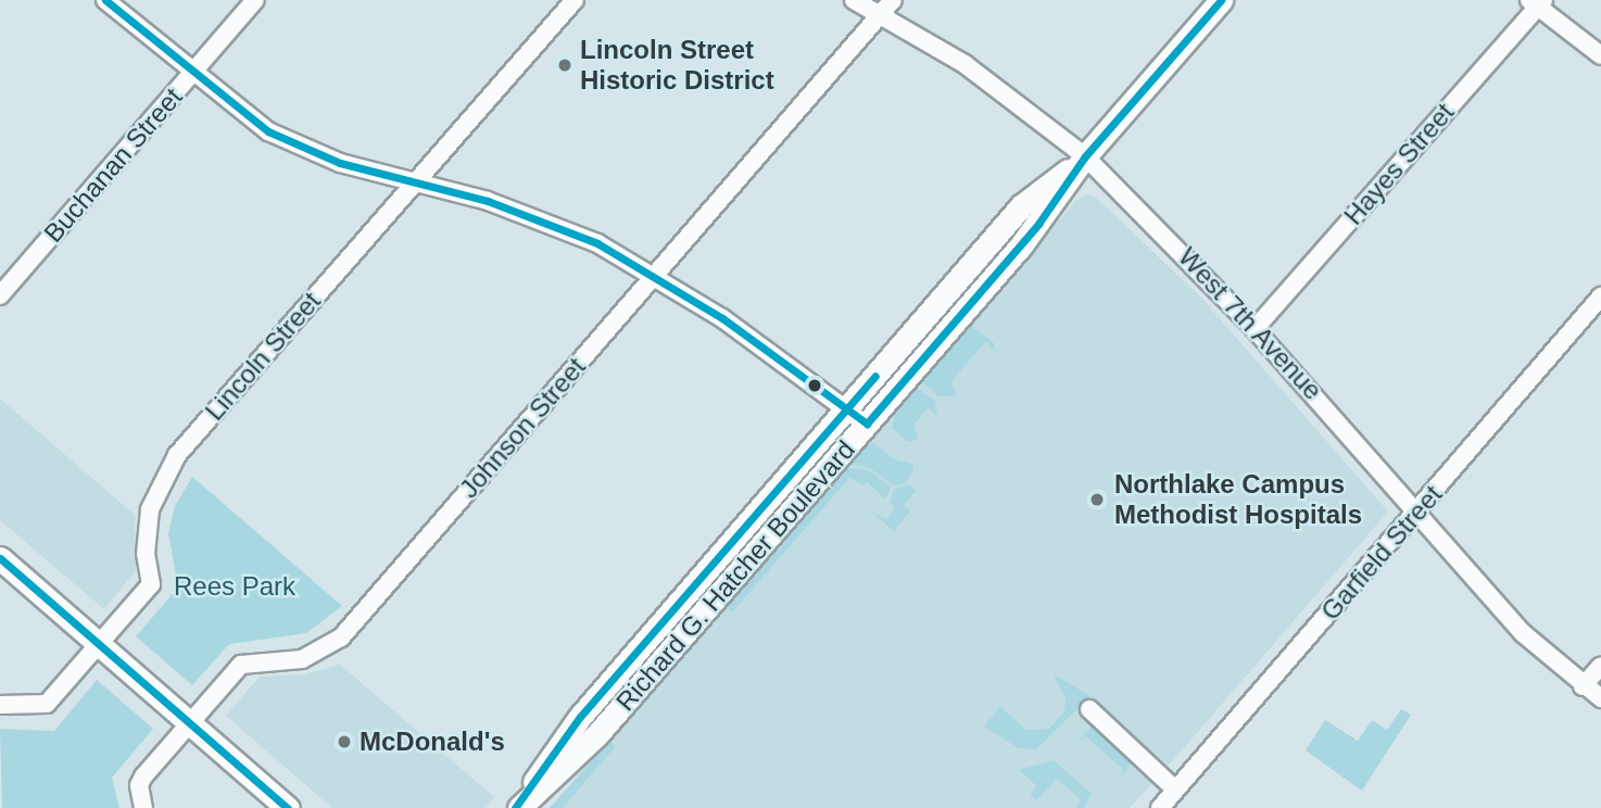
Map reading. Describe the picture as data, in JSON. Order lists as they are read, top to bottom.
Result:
{
  "streets": {
    "main road": ["Richard G. Hatcher Boulevard"],
    "street": [
      "Hayes Street",
      "Buchanan Street",
      "West 7th Avenue",
      "Lincoln Street",
      "Johnson Street",
      "Garfield Street"
    ]
  },
  "crossings": [
    ["Hayes Street", "West 7th Avenue"],
    ["West 7th Avenue", "Johnson Street"],
    ["West 7th Avenue", "Garfield Street"],
    ["West 7th Avenue", "Richard G. Hatcher Boulevard"]
  ],
  "parks": ["Rees Park"],
  "places": ["Lincoln Street Historic District", "Northlake Campus Methodist Hospitals", "McDonald's"]
}
